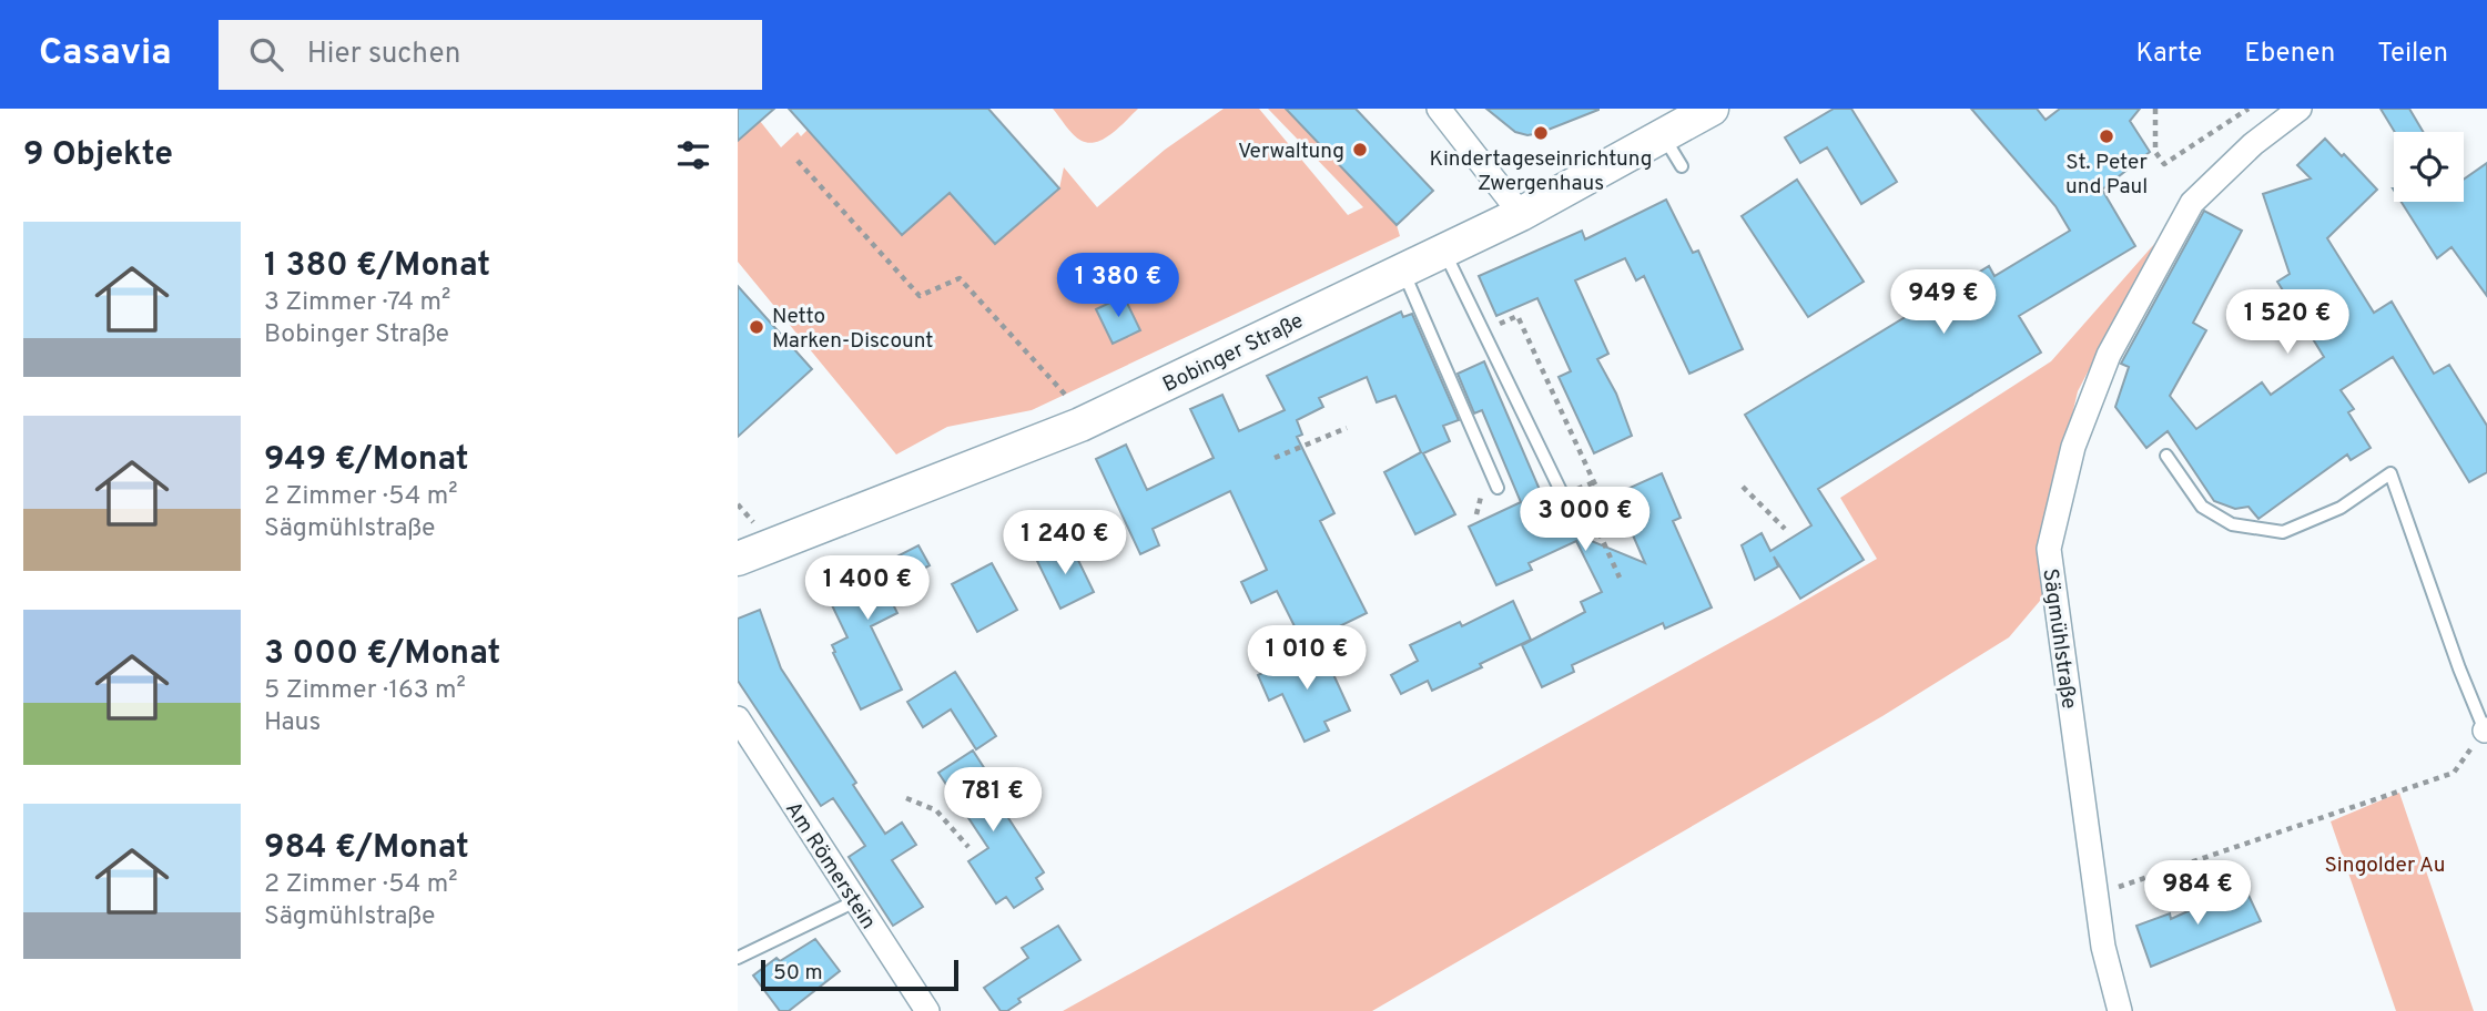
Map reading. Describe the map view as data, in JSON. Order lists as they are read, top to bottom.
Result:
{
  "streets": {
    "main road": ["Bobinger Straße"],
    "street": ["Sägmühlstraße", "Am Römerstein"]
  },
  "parks": ["Singolder Au"],
  "places": [
    "Kindertageseinrichtung Zwergenhaus",
    "St. Peter und Paul",
    "Verwaltung",
    "Netto Marken-Discount"
  ],
  "scale_bar": "50 m",
  "page": {
    "header": "Casavia",
    "search": "Hier suchen",
    "nav": ["Karte", "Ebenen", "Teilen"],
    "heading": "9 Objekte",
    "list": [
      {
        "name": "1 380 €/Monat",
        "note": "3 Zimmer · 74 m² · Bobinger Straße"
      },
      {
        "name": "949 €/Monat",
        "note": "2 Zimmer · 54 m² · Sägmühlstraße"
      },
      {
        "name": "3 000 €/Monat",
        "note": "5 Zimmer · 163 m² · Haus"
      },
      {
        "name": "984 €/Monat",
        "note": "2 Zimmer · 54 m² · Sägmühlstraße"
      }
    ],
    "price": [
      "1 380 €",
      "949 €",
      "1 520 €",
      "3 000 €",
      "1 240 €",
      "1 400 €",
      "1 010 €",
      "781 €",
      "984 €"
    ],
    "scale": "50 m"
  }
}
